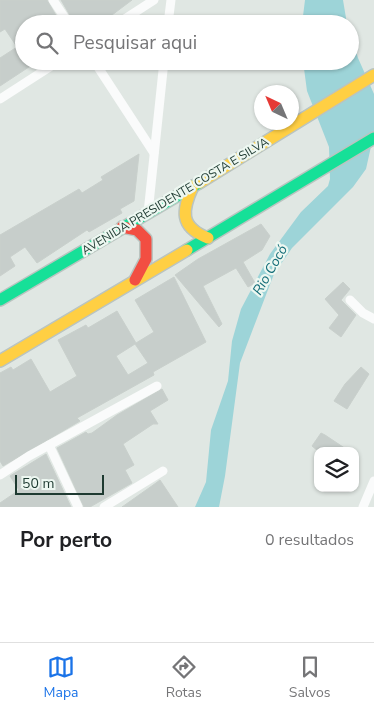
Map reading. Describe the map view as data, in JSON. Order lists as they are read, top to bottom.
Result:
{
  "streets": {
    "main road": ["AVENIDA PRESIDENTE COSTA E SILVA"]
  },
  "water": ["Rio Cocó"],
  "scale_bar": "50 m",
  "north": "top left",
  "page": {
    "search": "Pesquisar aqui",
    "scale": "50 m",
    "heading": ["Por perto", "0 resultados"],
    "nav": ["Mapa", "Rotas", "Salvos"]
  }
}
